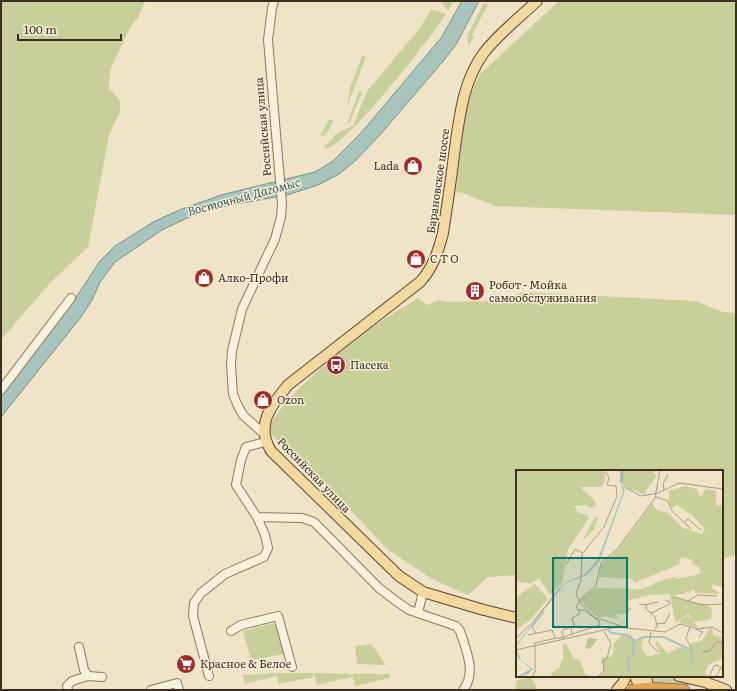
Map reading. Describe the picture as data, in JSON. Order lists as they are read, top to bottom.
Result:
{
  "streets": {
    "main road": ["Российская улица", "Барановское шоссе"]
  },
  "crossings": [
    ["Российская улица", "Барановское шоссе"]
  ],
  "water": ["Восточный Дагомыс"],
  "places": {
    "shop": [
      "Lada",
      "С Т О",
      "Алко-Профи",
      "Ozon"
    ],
    "building": ["Робот - Мойка самообслуживания"],
    "bus stop": ["Пасека"],
    "supermarket": ["Красное & Белое"]
  },
  "scale_bar": "100 m"
}
